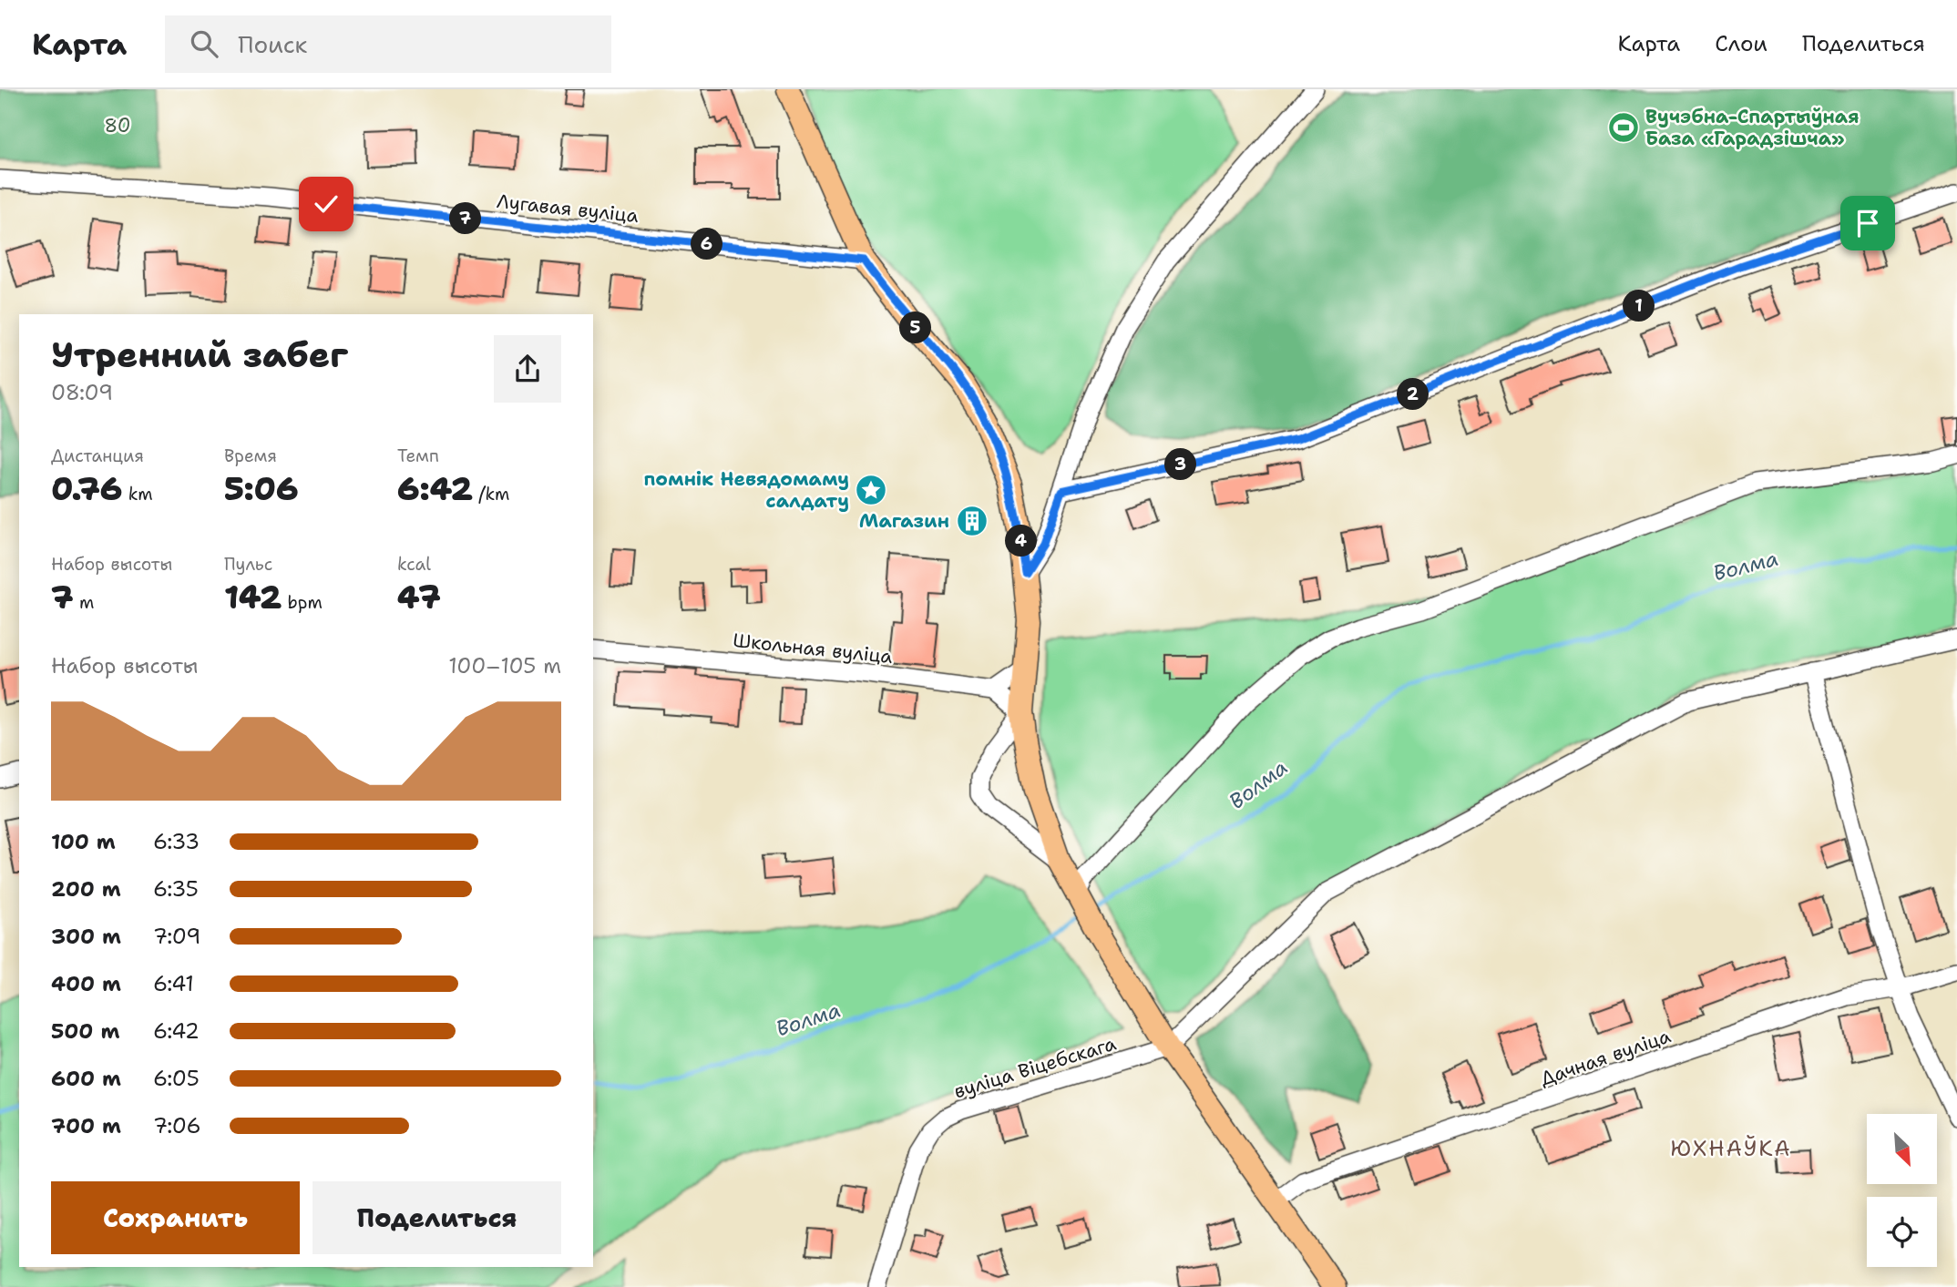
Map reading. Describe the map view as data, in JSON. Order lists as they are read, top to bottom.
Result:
{
  "streets": {
    "street": [
      "Лугавая вуліца",
      "Школьная вуліца",
      "Дачная вуліца",
      "вуліца Віцебскага"
    ]
  },
  "districts": ["ЮХНАЎКА"],
  "water": ["Волма"],
  "parks": ["80"],
  "places": {
    "sports": ["Вучэбна-Спартыўная База «Гарадзішча»"],
    "place": ["помнік Невядомаму салдату"],
    "building": ["Магазин"]
  },
  "north": "bottom right",
  "page": {
    "header": "Карта",
    "search": "Поиск",
    "nav": ["Карта", "Слои", "Поделиться"],
    "pins": [
      "7",
      "6",
      "1",
      "5",
      "2",
      "3",
      "4"
    ],
    "heading": ["Утренний забег", "08:09"],
    "stats": [
      ["Дистанция", "0.76 km"],
      ["Время", "5:06"],
      ["Темп", "6:42 /km"],
      ["Набор высоты", "7 m"],
      ["Пульс", "142 bpm"],
      ["kcal", "47"]
    ],
    "chart": ["Набор высоты", "100–105 m"],
    "list": [
      {
        "name": "100 m",
        "note": "6:33"
      },
      {
        "name": "200 m",
        "note": "6:35"
      },
      {
        "name": "300 m",
        "note": "7:09"
      },
      {
        "name": "400 m",
        "note": "6:41"
      },
      {
        "name": "500 m",
        "note": "6:42"
      },
      {
        "name": "600 m",
        "note": "6:05"
      },
      {
        "name": "700 m",
        "note": "7:06"
      }
    ],
    "buttons": ["Сохранить", "Поделиться"]
  }
}
